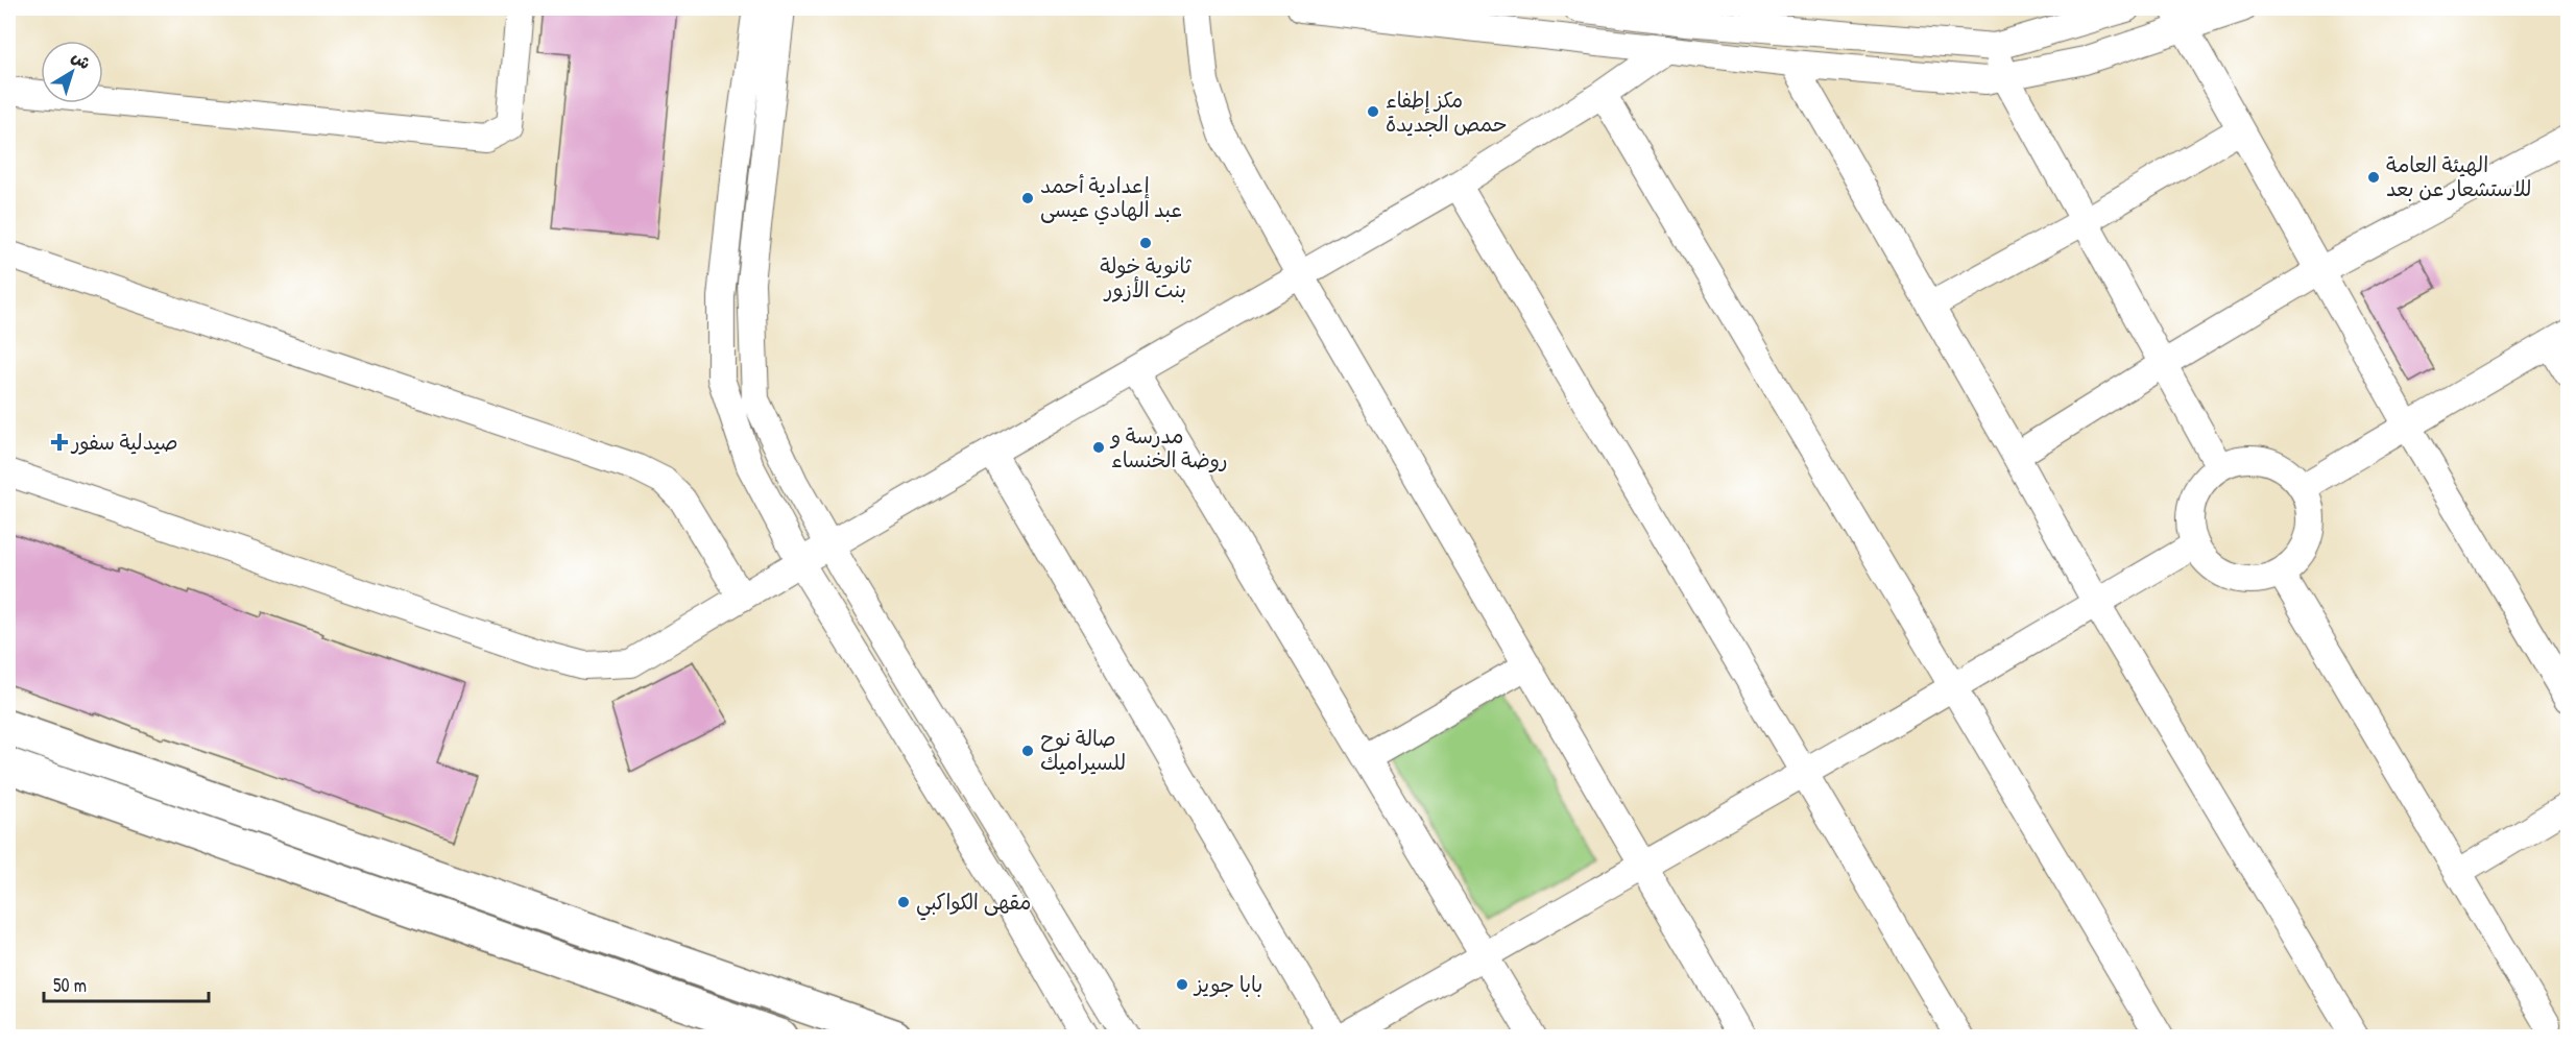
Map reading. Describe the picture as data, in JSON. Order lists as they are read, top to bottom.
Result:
{
  "places": {
    "other": [
      "مكز إطفاء حمص الجديدة",
      "الهيئة العامة للاستشعار عن بعد",
      "إعدادية أحمد عبد الهادي عيسى",
      "ثانوية خولة بنت الأزور",
      "مدرسة و روضة الخنساء",
      "صالة نوح للسيراميك",
      "مقهى الكواكبي",
      "بابا جويز"
    ],
    "health": ["صيدلية سفور"]
  },
  "scale_bar": "50 m",
  "north": "top right"
}
